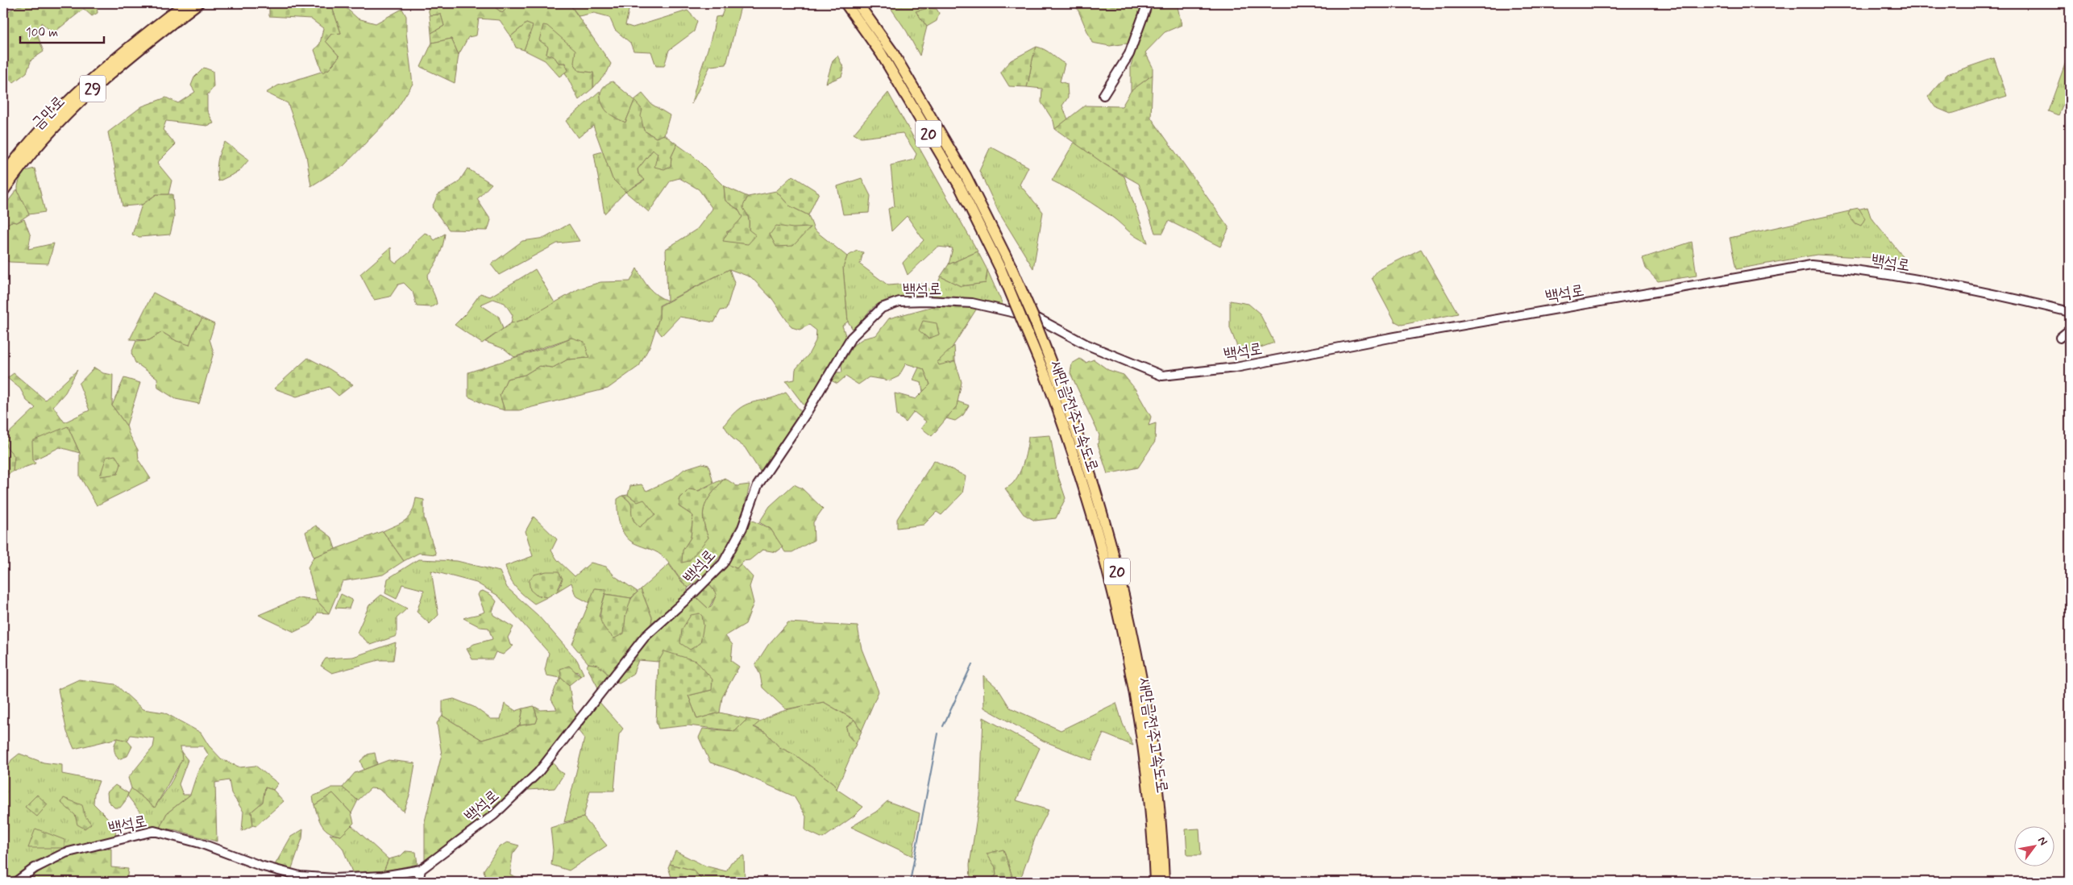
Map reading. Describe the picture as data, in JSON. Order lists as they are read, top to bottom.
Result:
{
  "streets": {
    "highway": [
      "29",
      "금만로",
      "20",
      "새만금전주고속도로"
    ],
    "street": ["백석로"]
  },
  "scale_bar": "100 m",
  "north": "top right"
}
